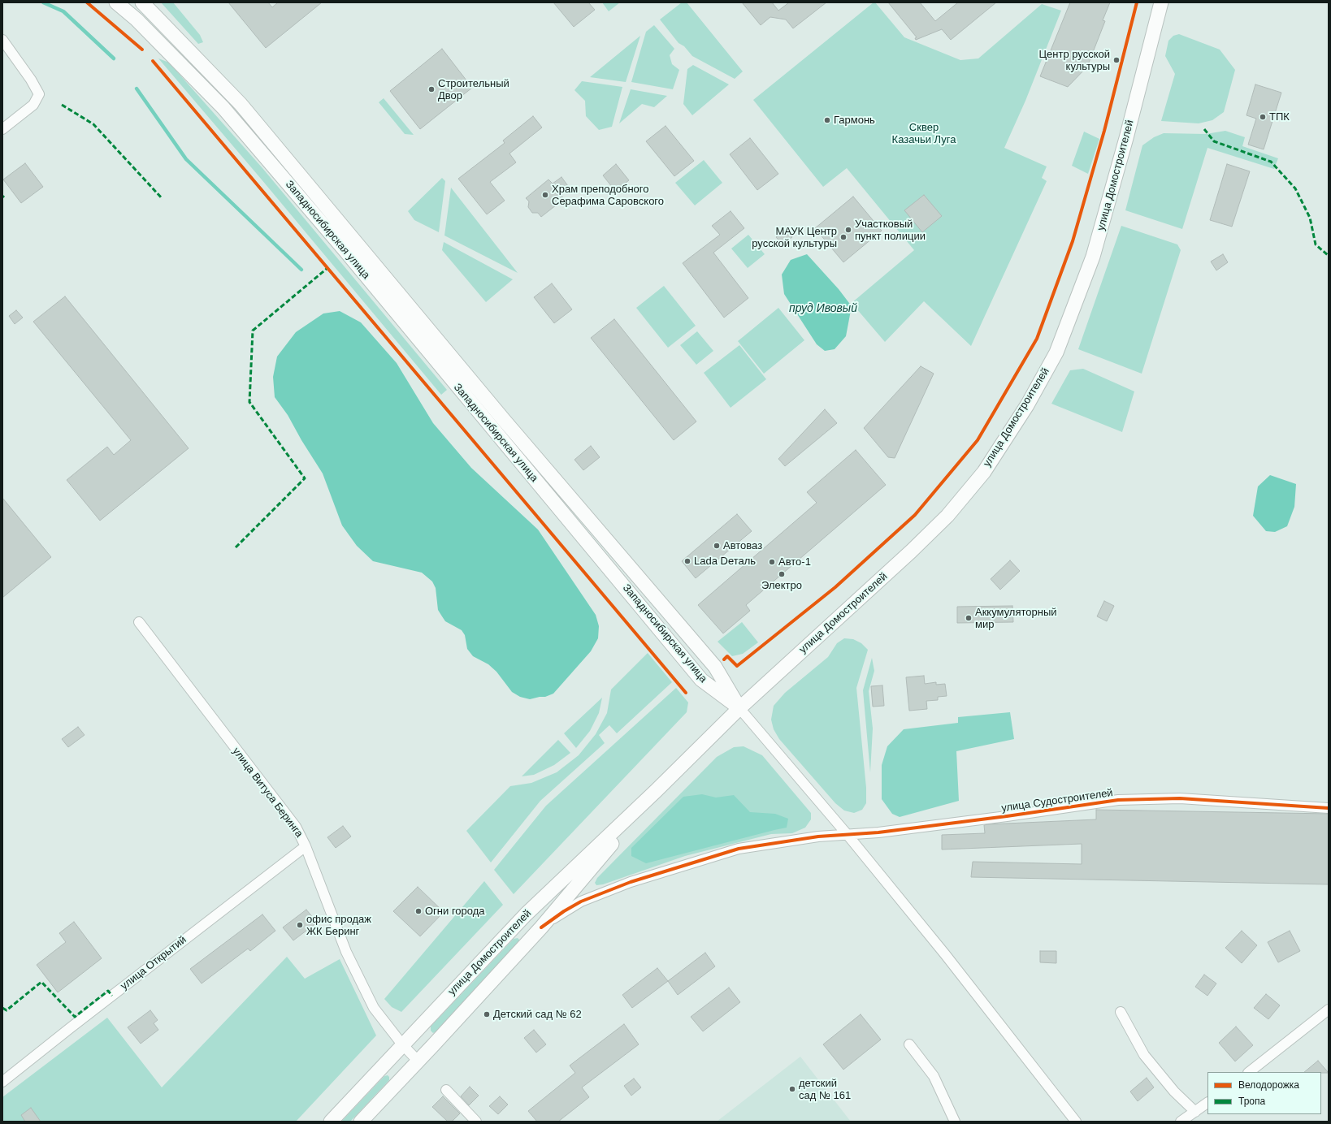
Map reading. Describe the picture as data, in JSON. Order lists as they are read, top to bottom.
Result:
{
  "streets": {
    "main road": ["улица Домостроителей", "Западносибирская улица"],
    "street": ["улица Витуса Беринга", "улица Судостроителей", "улица Открытий"]
  },
  "crossings": [
    ["улица Домостроителей", "Западносибирская улица"],
    ["улица Домостроителей", "улица Витуса Беринга"],
    ["улица Домостроителей", "улица Судостроителей"],
    ["улица Витуса Беринга", "улица Открытий"]
  ],
  "water": ["пруд Ивовый"],
  "parks": ["Сквер Казачьи Луга"],
  "places": [
    "Центр русской культуры",
    "Строительный Двор",
    "ТПК",
    "Гармонь",
    "Храм преподобного Серафима Саровского",
    "Участковый пункт полиции",
    "МАУК Центр русской культуры",
    "Автоваз",
    "Lada Dеталь",
    "Авто-1",
    "Электро",
    "Аккумуляторный мир",
    "Огни города",
    "офис продаж ЖК Беринг",
    "Детский сад № 62",
    "детский сад № 161"
  ],
  "legend": ["Велодорожка", "Тропа"]
}
